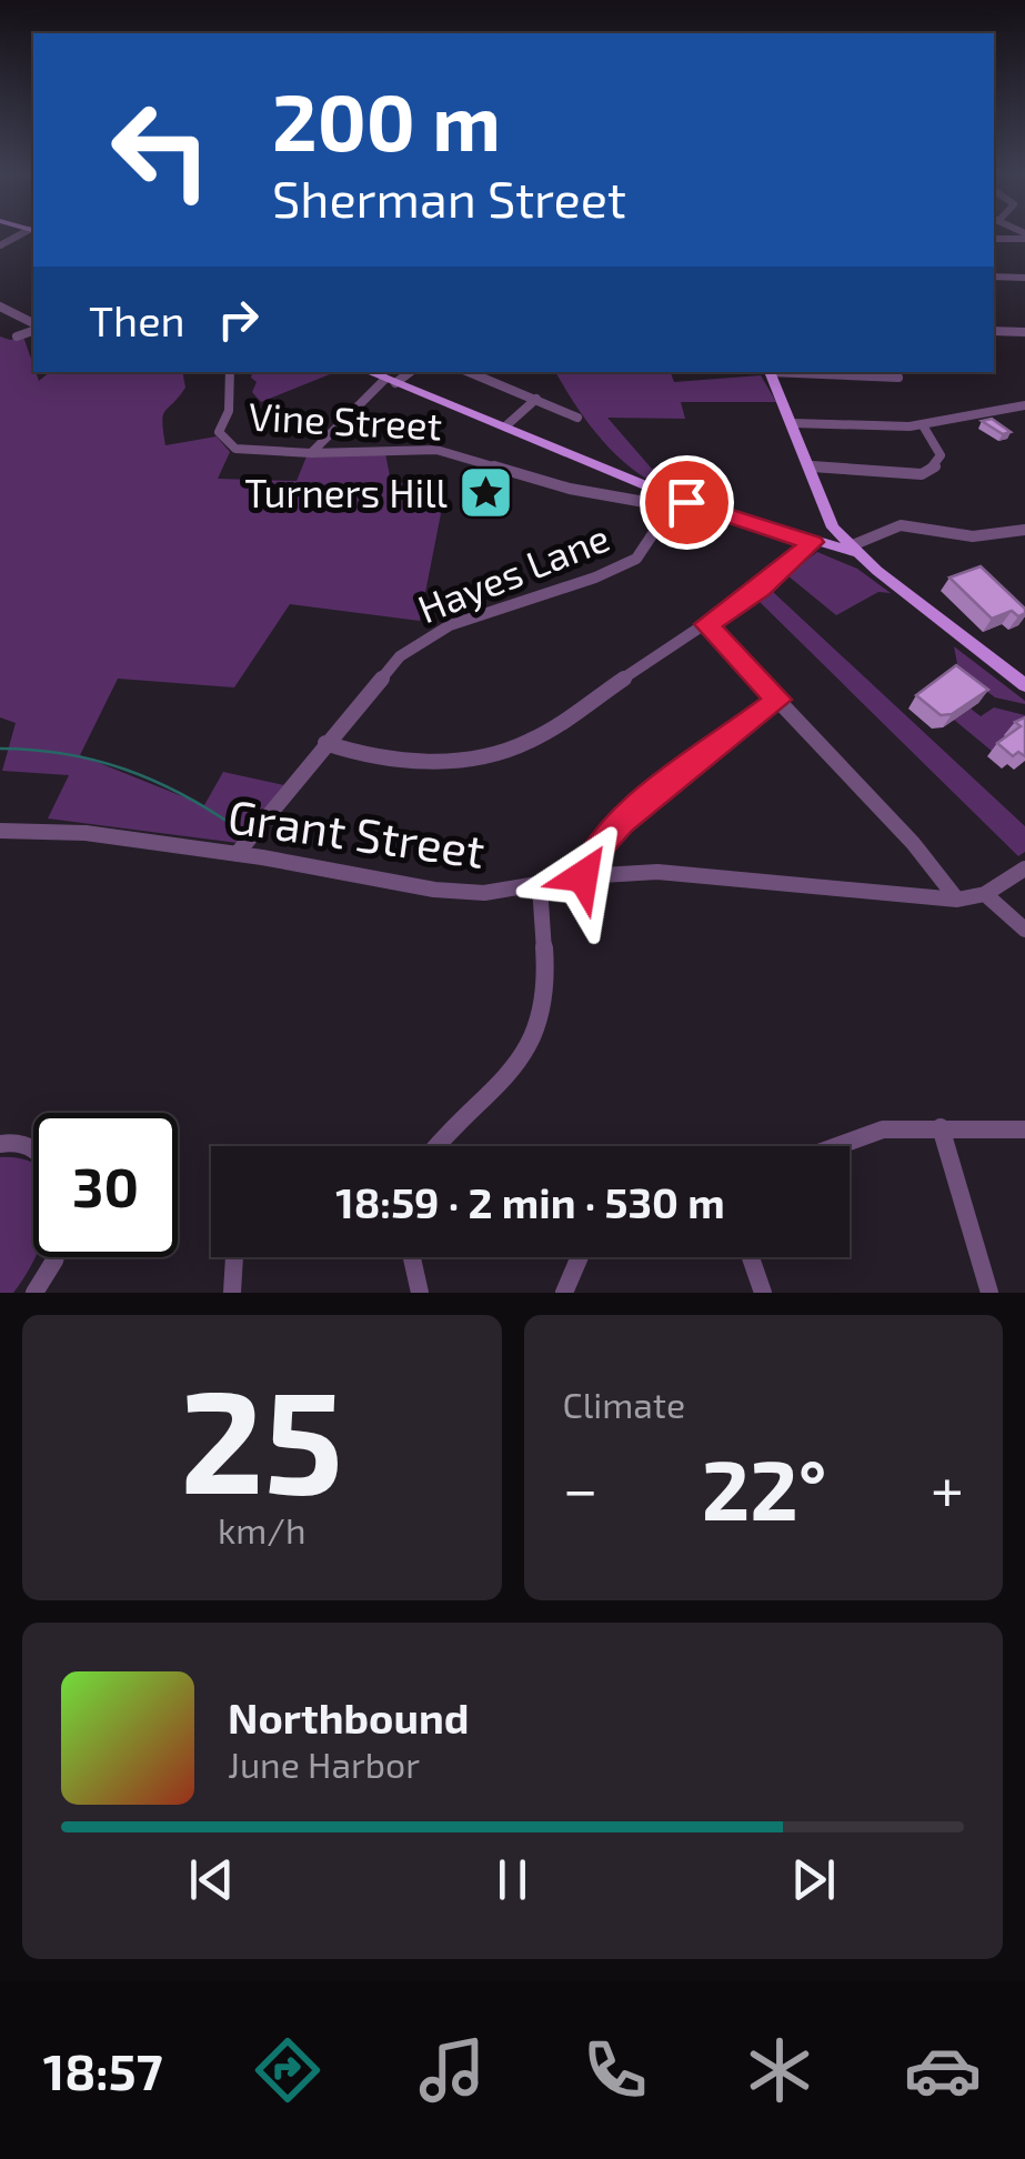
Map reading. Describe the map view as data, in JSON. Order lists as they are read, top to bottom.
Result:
{
  "streets": {
    "street": ["Vine Street", "Hayes Lane", "Grant Street"]
  },
  "crossings": [
    ["Vine Street", "Hayes Lane"],
    ["Hayes Lane", "Grant Street"]
  ],
  "places": {
    "place": ["Turners Hill"]
  },
  "page": {
    "turn": ["200 m", "Sherman Street"],
    "then": "Then",
    "limit": "30",
    "trip": "18:59 · 2 min · 530 m",
    "tile": [
      ["25", "km/h"],
      "Climate"
    ],
    "heat": ["−", "22°", "+"],
    "song": ["Northbound", "June Harbor"],
    "tabs": "18:57"
  }
}
